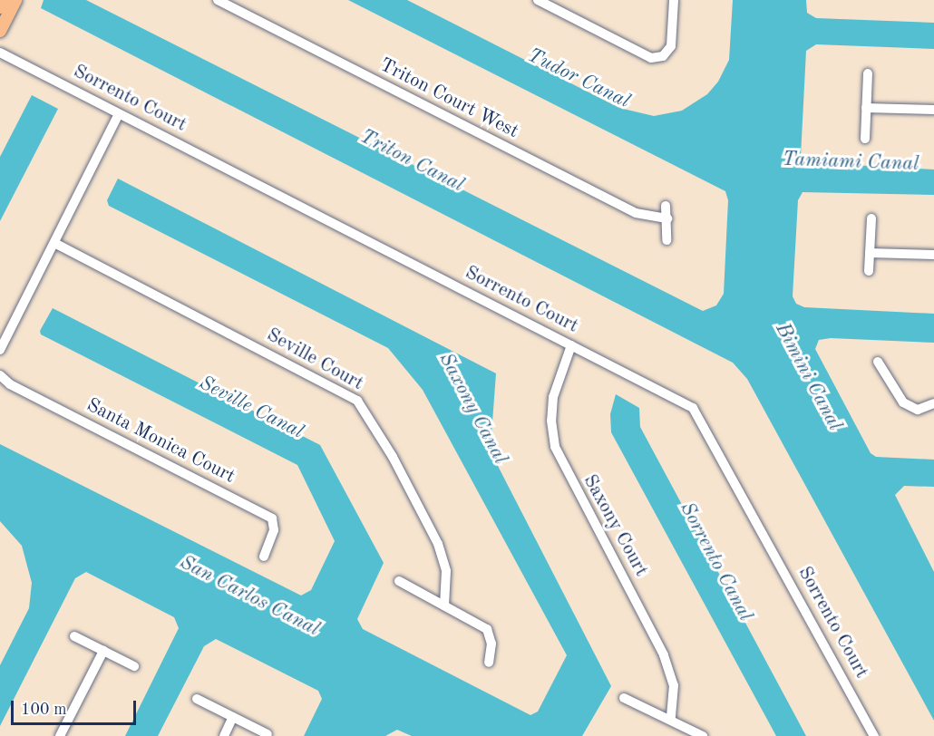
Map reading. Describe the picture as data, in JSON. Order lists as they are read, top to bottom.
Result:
{
  "streets": {
    "street": [
      "Sorrento Court",
      "Triton Court West",
      "Seville Court",
      "Santa Monica Court",
      "Saxony Court"
    ]
  },
  "crossings": [
    ["Sorrento Court", "Saxony Court"]
  ],
  "water": [
    "Tudor Canal",
    "Triton Canal",
    "Tamiami Canal",
    "Bimini Canal",
    "Seville Canal",
    "Saxony Canal",
    "Sorrento Canal",
    "San Carlos Canal"
  ],
  "scale_bar": "100 m"
}
